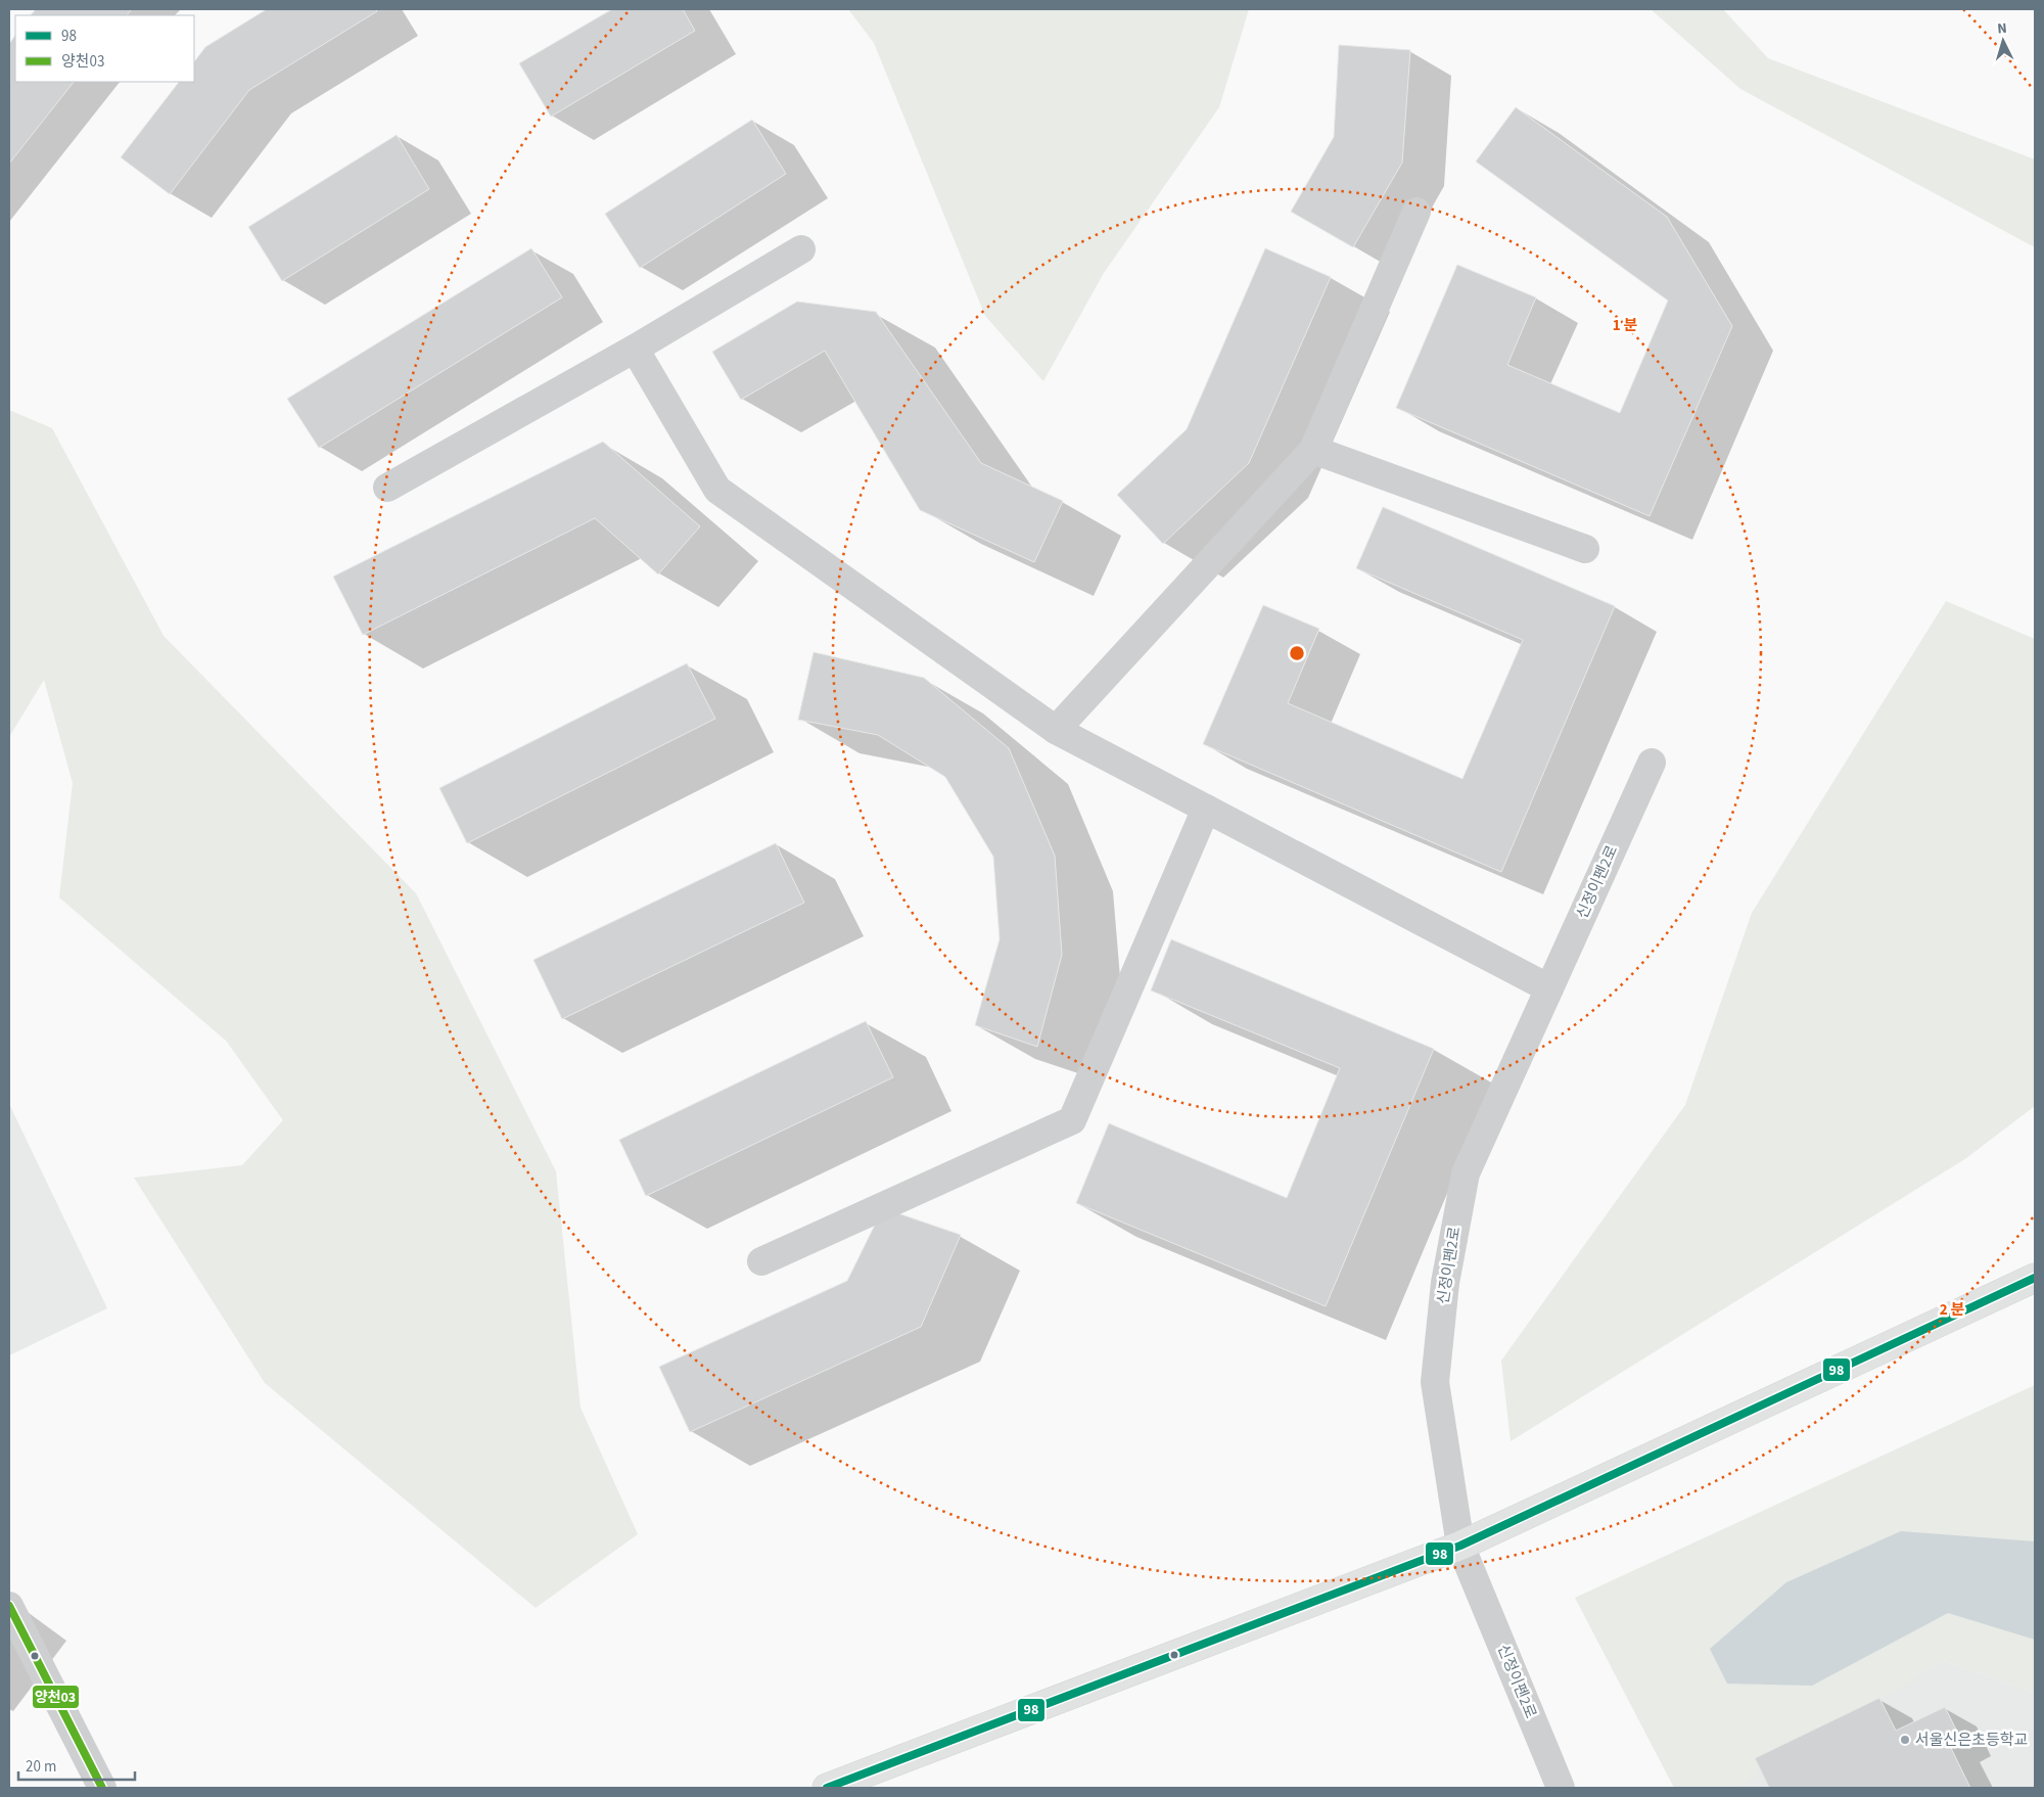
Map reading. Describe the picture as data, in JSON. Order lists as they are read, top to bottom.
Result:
{
  "streets": {
    "street": ["신정이펜2로"]
  },
  "places": ["서울신은초등학교"],
  "lines": ["transit line 98", "transit line 양천03"],
  "legend": ["98", "양천03"],
  "scale_bar": "20 m",
  "north": "top",
  "rings": ["1 분", "2 분"]
}
